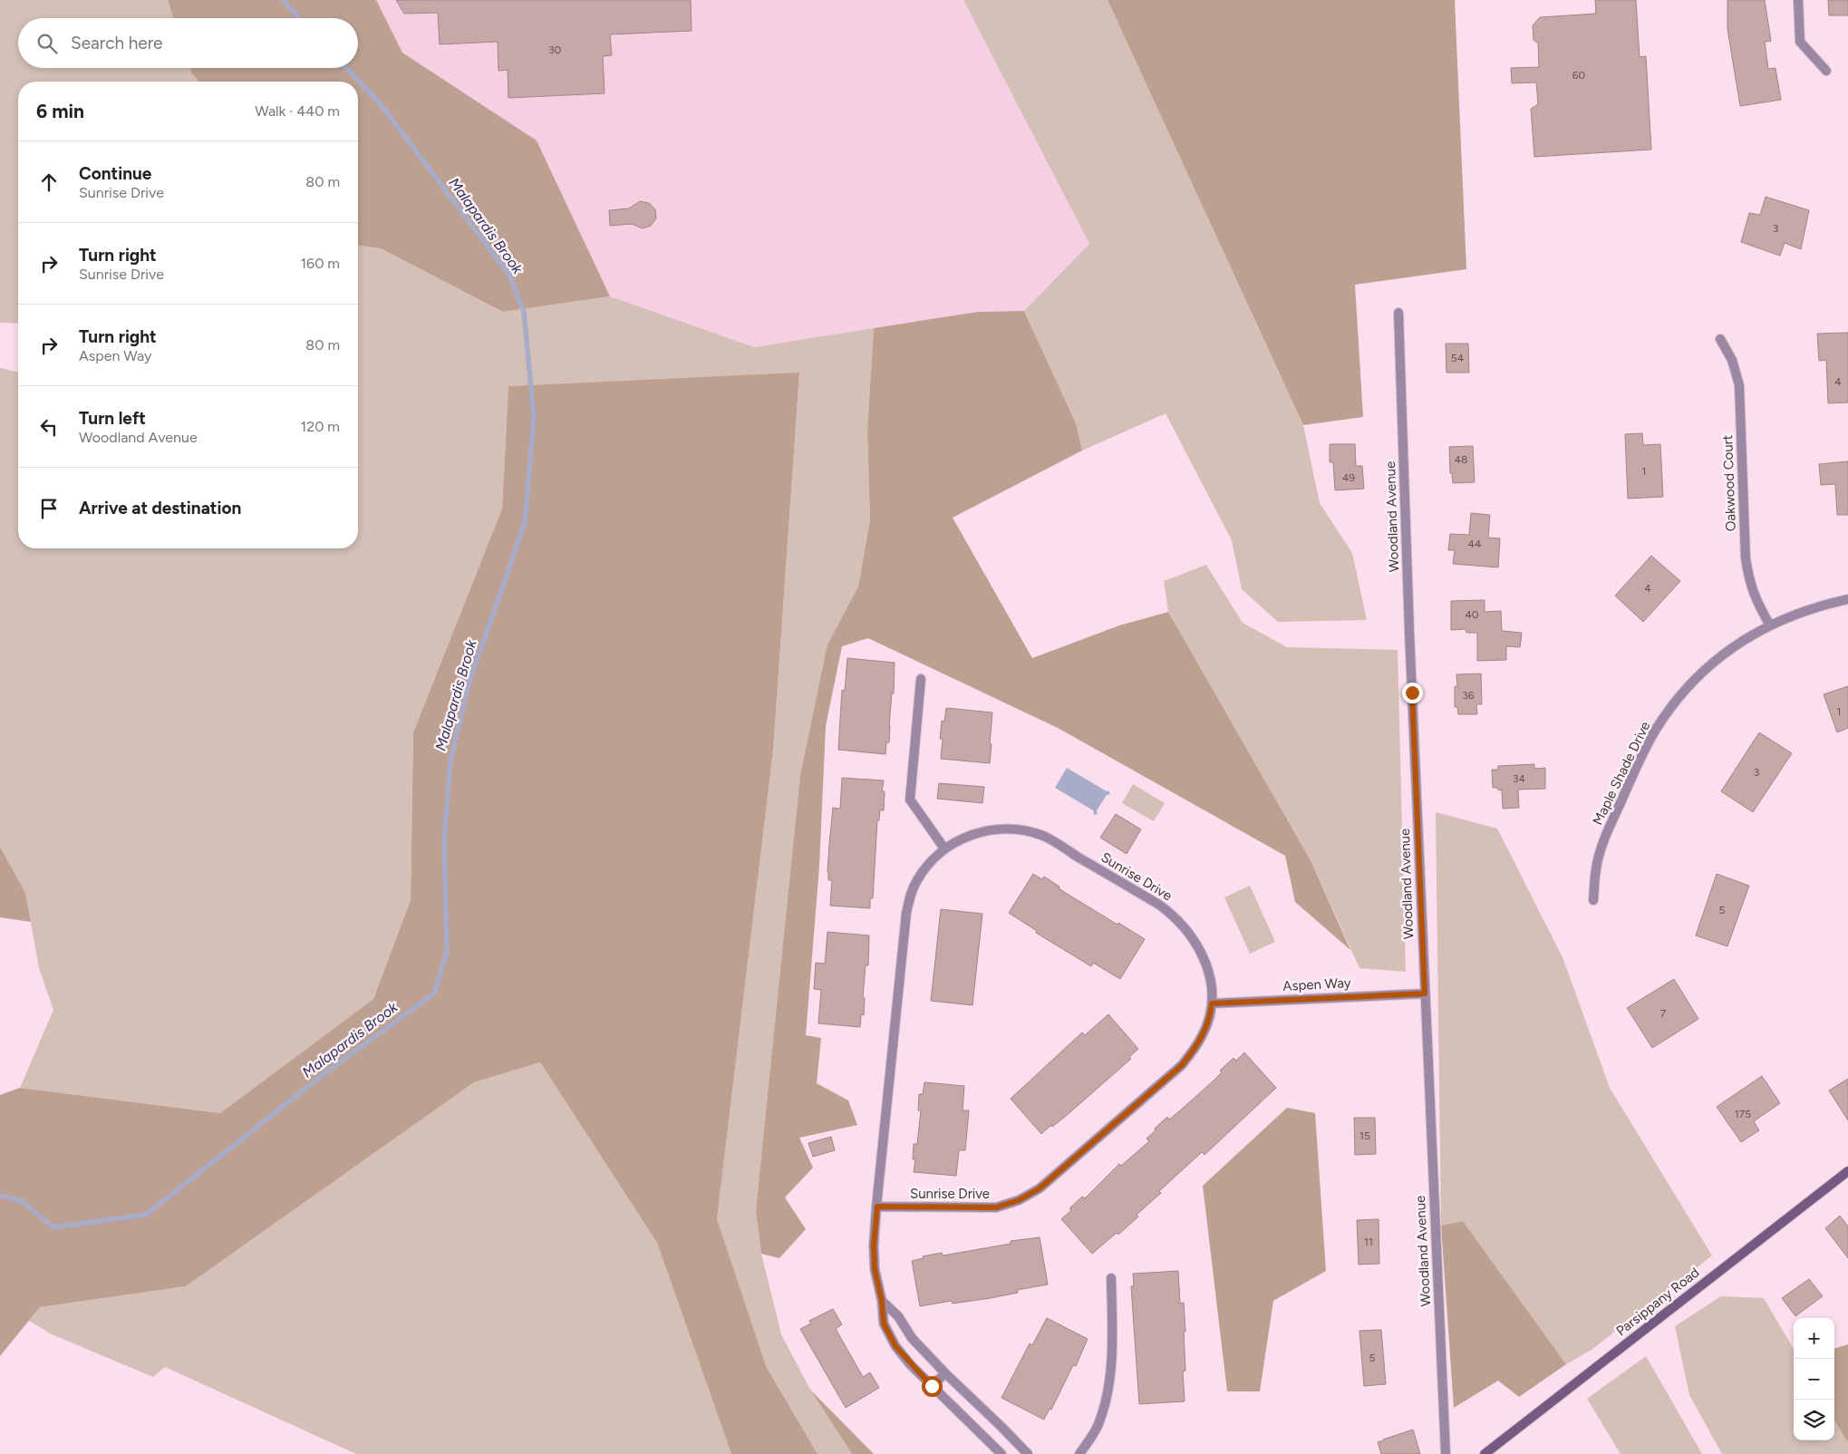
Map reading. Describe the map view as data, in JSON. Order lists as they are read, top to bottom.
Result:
{
  "streets": {
    "main road": ["Parsippany Road"],
    "street": [
      "Oakwood Court",
      "Woodland Avenue",
      "Maple Shade Drive",
      "Sunrise Drive",
      "Aspen Way"
    ]
  },
  "crossings": [
    ["Oakwood Court", "Maple Shade Drive"],
    ["Woodland Avenue", "Aspen Way"],
    ["Sunrise Drive", "Aspen Way"]
  ],
  "water": ["Malapardis Brook"],
  "house_numbers": [
    "30",
    "60",
    "3",
    "54",
    "4",
    "48",
    "1",
    "49",
    "44",
    "4",
    "40",
    "36",
    "1",
    "3",
    "34",
    "5",
    "7",
    "175",
    "15",
    "11",
    "5"
  ],
  "page": {
    "search": "Search here",
    "heading": ["6 min", "Walk · 440 m"],
    "list": [
      ["Continue", "Sunrise Drive", "80 m"],
      ["Turn right", "Sunrise Drive", "160 m"],
      ["Turn right", "Aspen Way", "80 m"],
      ["Turn left", "Woodland Avenue", "120 m"],
      "Arrive at destination"
    ],
    "map_buttons": ["+", "−"]
  }
}
